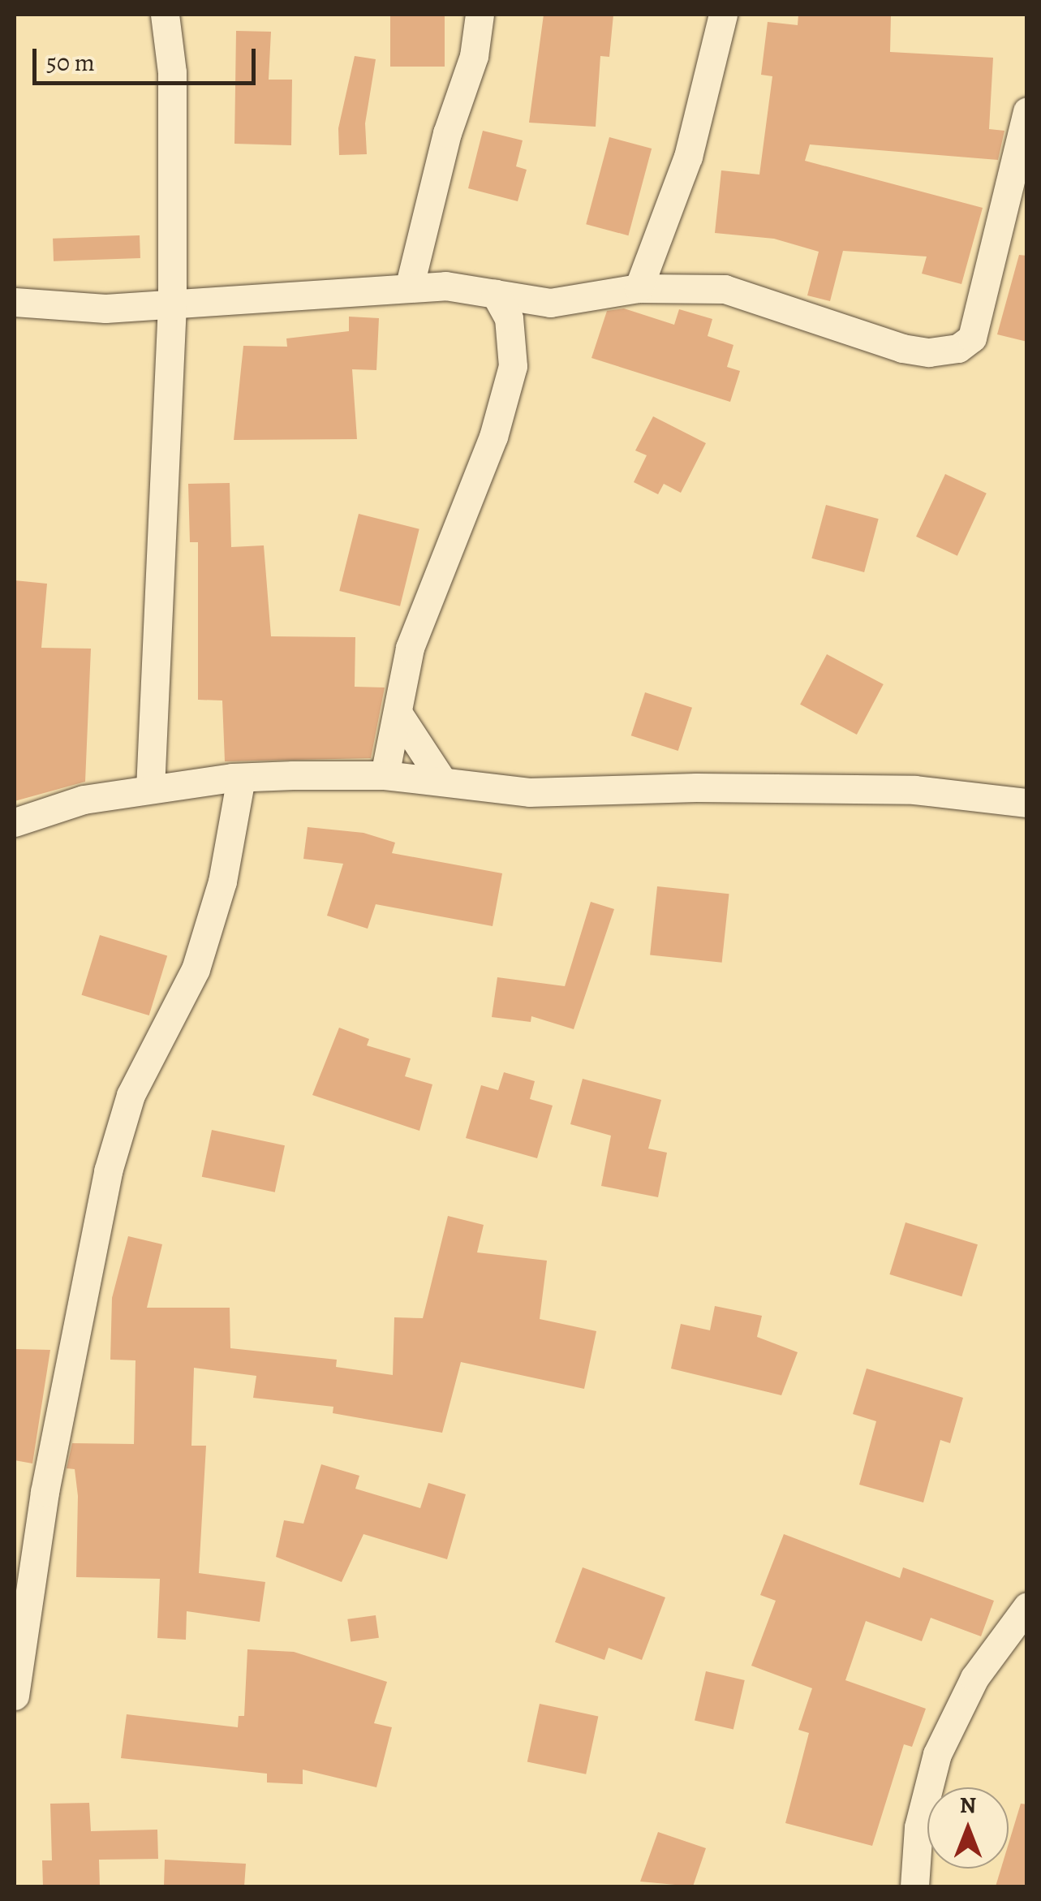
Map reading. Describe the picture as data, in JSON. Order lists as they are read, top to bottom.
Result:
{
  "scale_bar": "50 m",
  "north": "top"
}
